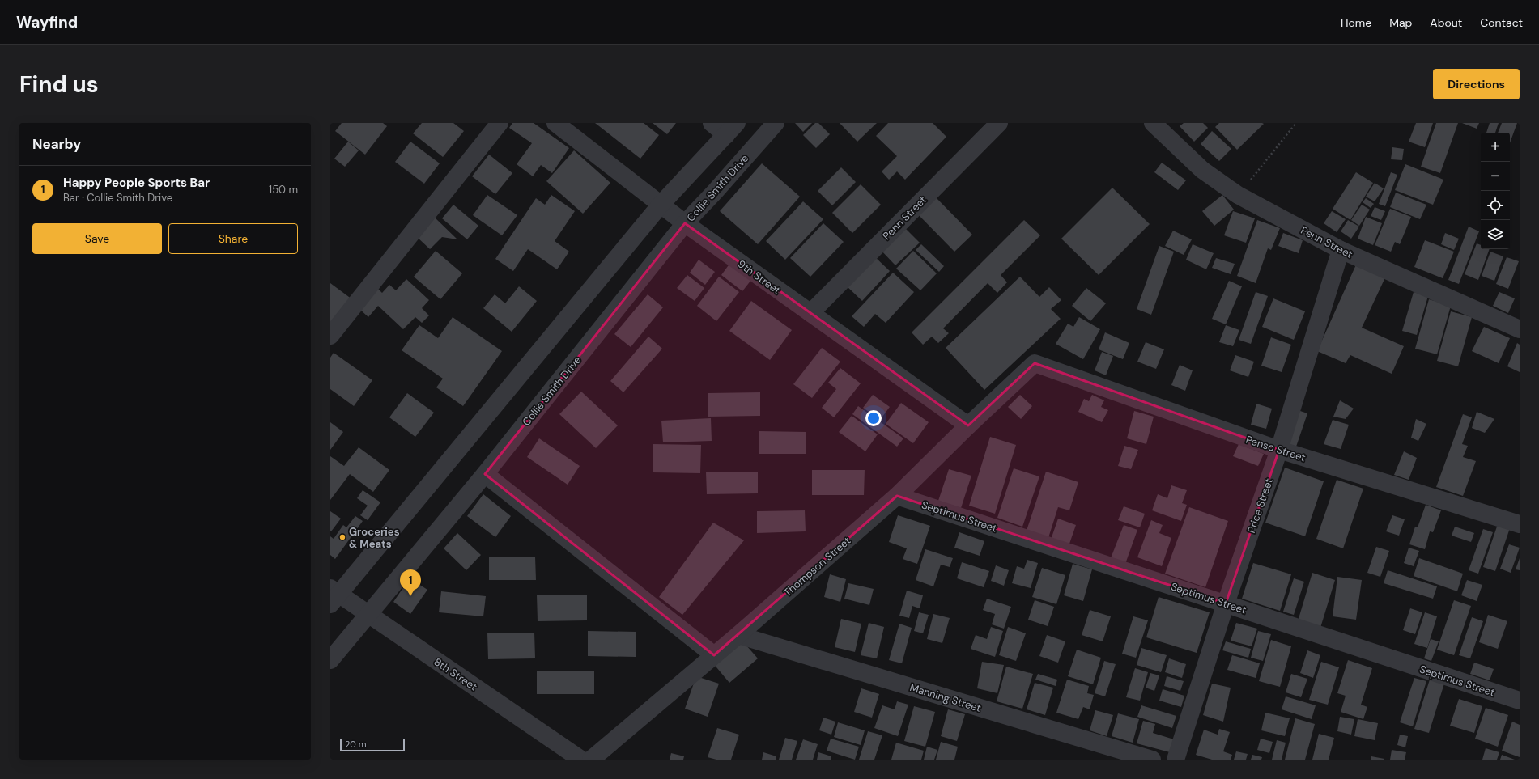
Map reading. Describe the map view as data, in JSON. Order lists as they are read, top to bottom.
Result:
{
  "streets": {
    "street": [
      "Collie Smith Drive",
      "Penn Street",
      "9th Street",
      "Penso Street",
      "Price Street",
      "Septimus Street",
      "Thompson Street",
      "8th Street",
      "Manning Street"
    ]
  },
  "crossings": [
    ["Collie Smith Drive", "9th Street"],
    ["Collie Smith Drive", "8th Street"],
    ["Penn Street", "9th Street"],
    ["Penn Street", "Price Street"],
    ["9th Street", "Thompson Street"],
    ["Penso Street", "Price Street"],
    ["Penso Street", "Thompson Street"],
    ["Price Street", "Septimus Street"],
    ["Septimus Street", "Thompson Street"],
    ["Thompson Street", "Manning Street"]
  ],
  "places": ["Groceries & Meats"],
  "scale_bar": "20 m",
  "page": {
    "header": "Wayfind",
    "nav": [
      "Home",
      "Map",
      "About",
      "Contact"
    ],
    "buttons": [
      "Directions",
      ["Save", "Share"]
    ],
    "title": "Find us",
    "heading": "Nearby",
    "map_buttons": ["+", "−"],
    "list": [
      {
        "mark": "1",
        "name": "Happy People Sports Bar",
        "note": "Bar · Collie Smith Drive",
        "value": "150 m"
      }
    ],
    "pins": "1",
    "scale": "20 m"
  }
}
